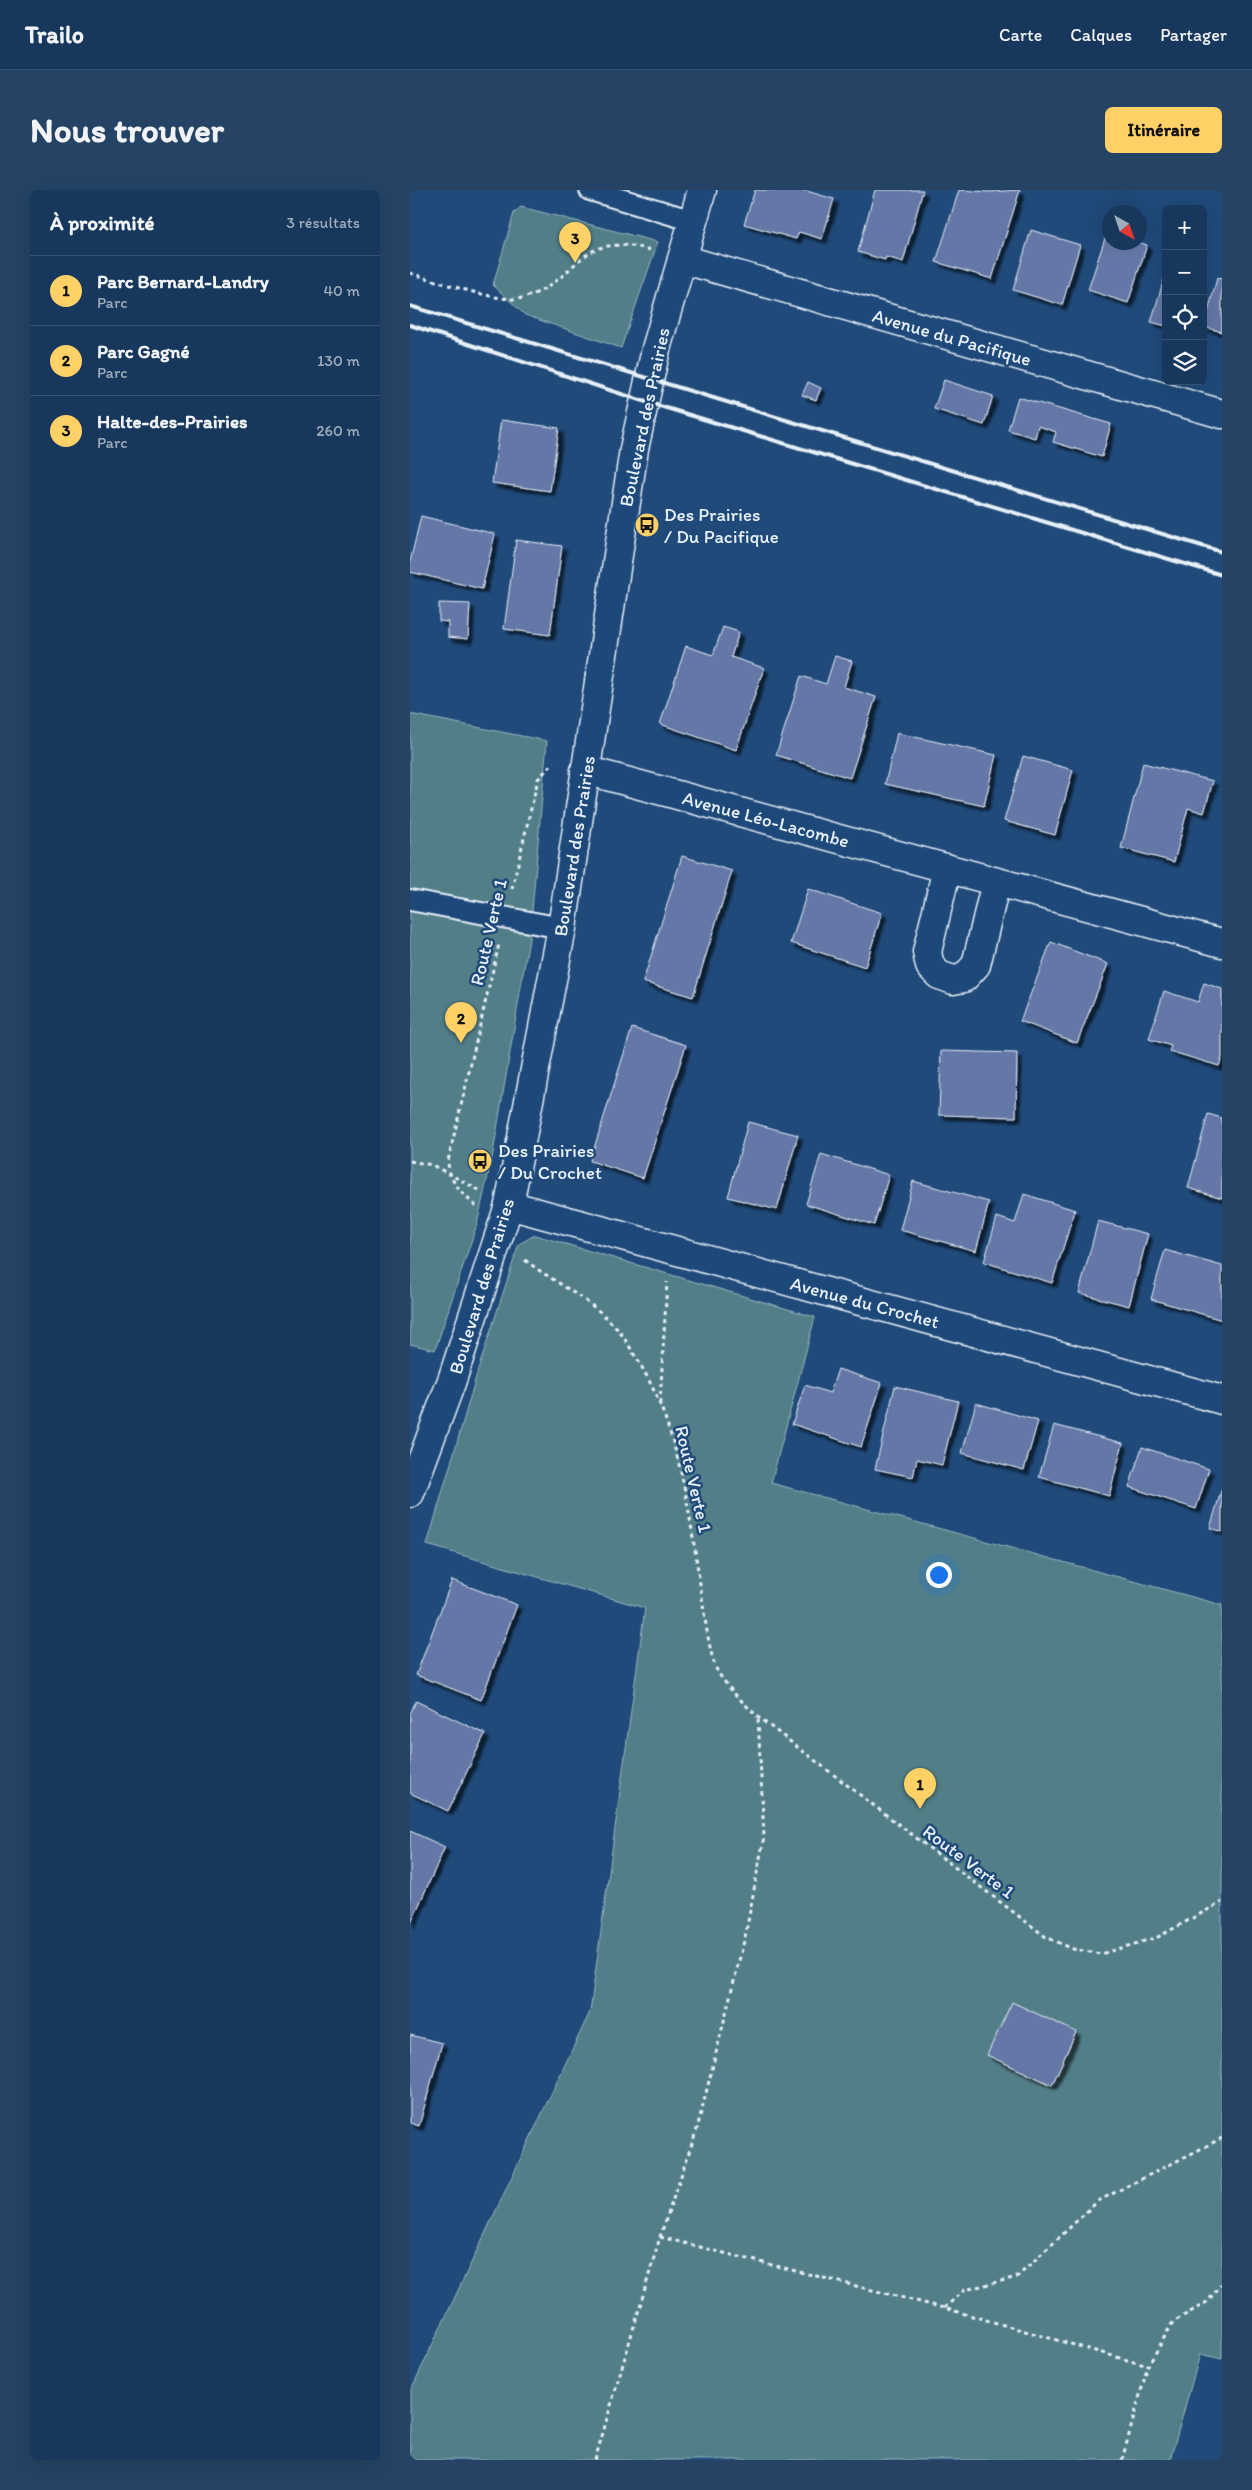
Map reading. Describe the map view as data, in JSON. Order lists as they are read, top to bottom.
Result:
{
  "streets": {
    "street": [
      "Avenue du Pacifique",
      "Boulevard des Prairies",
      "Avenue Léo-Lacombe",
      "Avenue du Crochet"
    ],
    "path": ["Route Verte 1"]
  },
  "crossings": [
    ["Avenue du Pacifique", "Boulevard des Prairies"],
    ["Boulevard des Prairies", "Avenue Léo-Lacombe"],
    ["Boulevard des Prairies", "Route Verte 1"],
    ["Boulevard des Prairies", "Avenue du Crochet"],
    ["Route Verte 1", "Avenue du Crochet"]
  ],
  "places": {
    "bus stop": ["Des Prairies / Du Pacifique", "Des Prairies / Du Crochet"]
  },
  "north": "bottom right",
  "page": {
    "header": "Trailo",
    "nav": ["Carte", "Calques", "Partager"],
    "buttons": "Itinéraire",
    "title": "Nous trouver",
    "heading": ["À proximité", "3 résultats"],
    "map_buttons": ["+", "−"],
    "pins": ["3", "2", "1"],
    "list": [
      {
        "mark": "1",
        "name": "Parc Bernard-Landry",
        "note": "Parc",
        "value": "40 m"
      },
      {
        "mark": "2",
        "name": "Parc Gagné",
        "note": "Parc",
        "value": "130 m"
      },
      {
        "mark": "3",
        "name": "Halte-des-Prairies",
        "note": "Parc",
        "value": "260 m"
      }
    ]
  }
}
